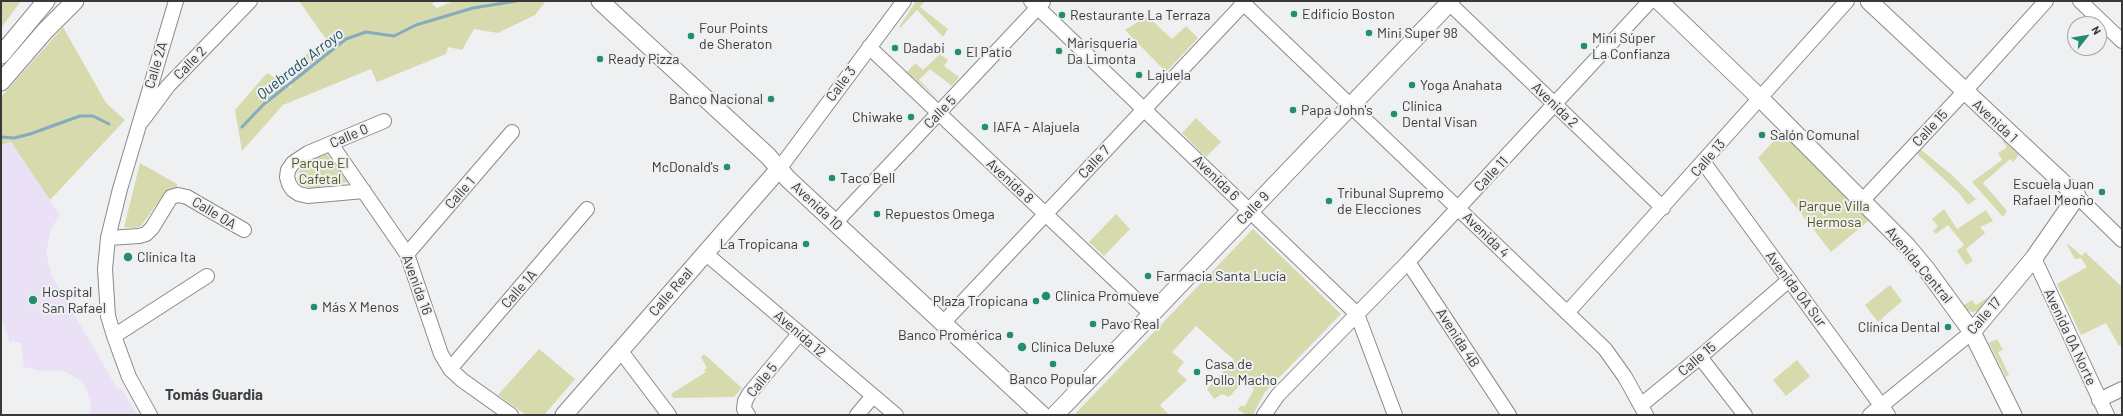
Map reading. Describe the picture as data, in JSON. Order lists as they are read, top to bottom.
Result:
{
  "streets": {
    "main road": [
      "Avenida 1",
      "Avenida 10",
      "Calle 9",
      "Avenida Central",
      "Calle Real",
      "Calle 17"
    ],
    "street": [
      "Calle 2",
      "Calle 2A",
      "Calle 3",
      "Avenida 2",
      "Calle 5",
      "Calle 15",
      "Calle 0",
      "Calle 13",
      "Calle 7",
      "Calle 11",
      "Avenida 6",
      "Avenida 8",
      "Calle 1",
      "Calle 0A",
      "Avenida 4",
      "Avenida 16",
      "Calle 1A",
      "Avenida 0A Sur",
      "Avenida 12",
      "Avenida 0A Norte",
      "Avenida 4B"
    ]
  },
  "crossings": [
    ["Calle 2", "Calle 2A"],
    ["Calle 2A", "Calle 0A"],
    ["Calle 3", "Avenida 8"],
    ["Calle 3", "Avenida 10"],
    ["Calle 3", "Calle Real"],
    ["Avenida 2", "Calle 13"],
    ["Avenida 2", "Calle 11"],
    ["Avenida 2", "Calle 9"],
    ["Calle 5", "Avenida 6"],
    ["Calle 5", "Avenida 8"],
    ["Calle 5", "Avenida 10"],
    ["Calle 5", "Avenida 12"],
    ["Avenida 1", "Calle 15"],
    ["Avenida 1", "Calle 17"],
    ["Calle 15", "Avenida 4"],
    ["Calle 15", "Avenida Central"],
    ["Calle 15", "Avenida 0A Sur"],
    ["Calle 0", "Avenida 16"],
    ["Calle 13", "Avenida 4"],
    ["Calle 13", "Avenida Central"],
    ["Calle 13", "Avenida 0A Sur"],
    ["Calle 7", "Avenida 6"],
    ["Calle 7", "Avenida 8"],
    ["Calle 7", "Avenida 10"],
    ["Calle 7", "Avenida 4"],
    ["Calle 11", "Avenida 6"],
    ["Calle 11", "Avenida 4"],
    ["Calle 11", "Avenida 4B"],
    ["Avenida 6", "Calle 9"],
    ["Avenida 8", "Calle 9"],
    ["Calle 1", "Avenida 16"],
    ["Avenida 10", "Calle Real"],
    ["Calle 9", "Avenida 4"],
    ["Avenida Central", "Calle 17"],
    ["Avenida 16", "Calle 1A"],
    ["Avenida 0A Sur", "Calle 17"],
    ["Calle Real", "Avenida 12"],
    ["Calle 17", "Avenida 0A Norte"]
  ],
  "districts": ["Tomás Guardia"],
  "water": ["Quebrada Arroyo"],
  "parks": ["Parque El Cafetal", "Parque Villa Hermosa"],
  "places": [
    "Edificio Boston",
    "Restaurante La Terraza",
    "Mini Super 98",
    "Four Points de Sheraton",
    "Mini Súper La Confianza",
    "Dadabi",
    "Marisquería Da Limonta",
    "El Patio",
    "Ready Pizza",
    "Lajuela",
    "Yoga Anahata",
    "Banco Nacional",
    "Papa John's",
    "Clínica Dental Visan",
    "Chiwake",
    "IAFA - Alajuela",
    "Salón Comunal",
    "McDonald's",
    "Taco Bell",
    "Escuela Juan Rafael Meoño",
    "Tribunal Supremo de Elecciones",
    "Repuestos Omega",
    "La Tropicana",
    "Clínica Ita",
    "Farmacia Santa Lucía",
    "Clínica Promueve",
    "Hospital San Rafael",
    "Plaza Tropicana",
    "Más X Menos",
    "Pavo Real",
    "Clínica Dental",
    "Banco Promérica",
    "Clínica Deluxe",
    "Banco Popular",
    "Casa de Pollo Macho"
  ],
  "north": "top right"
}
